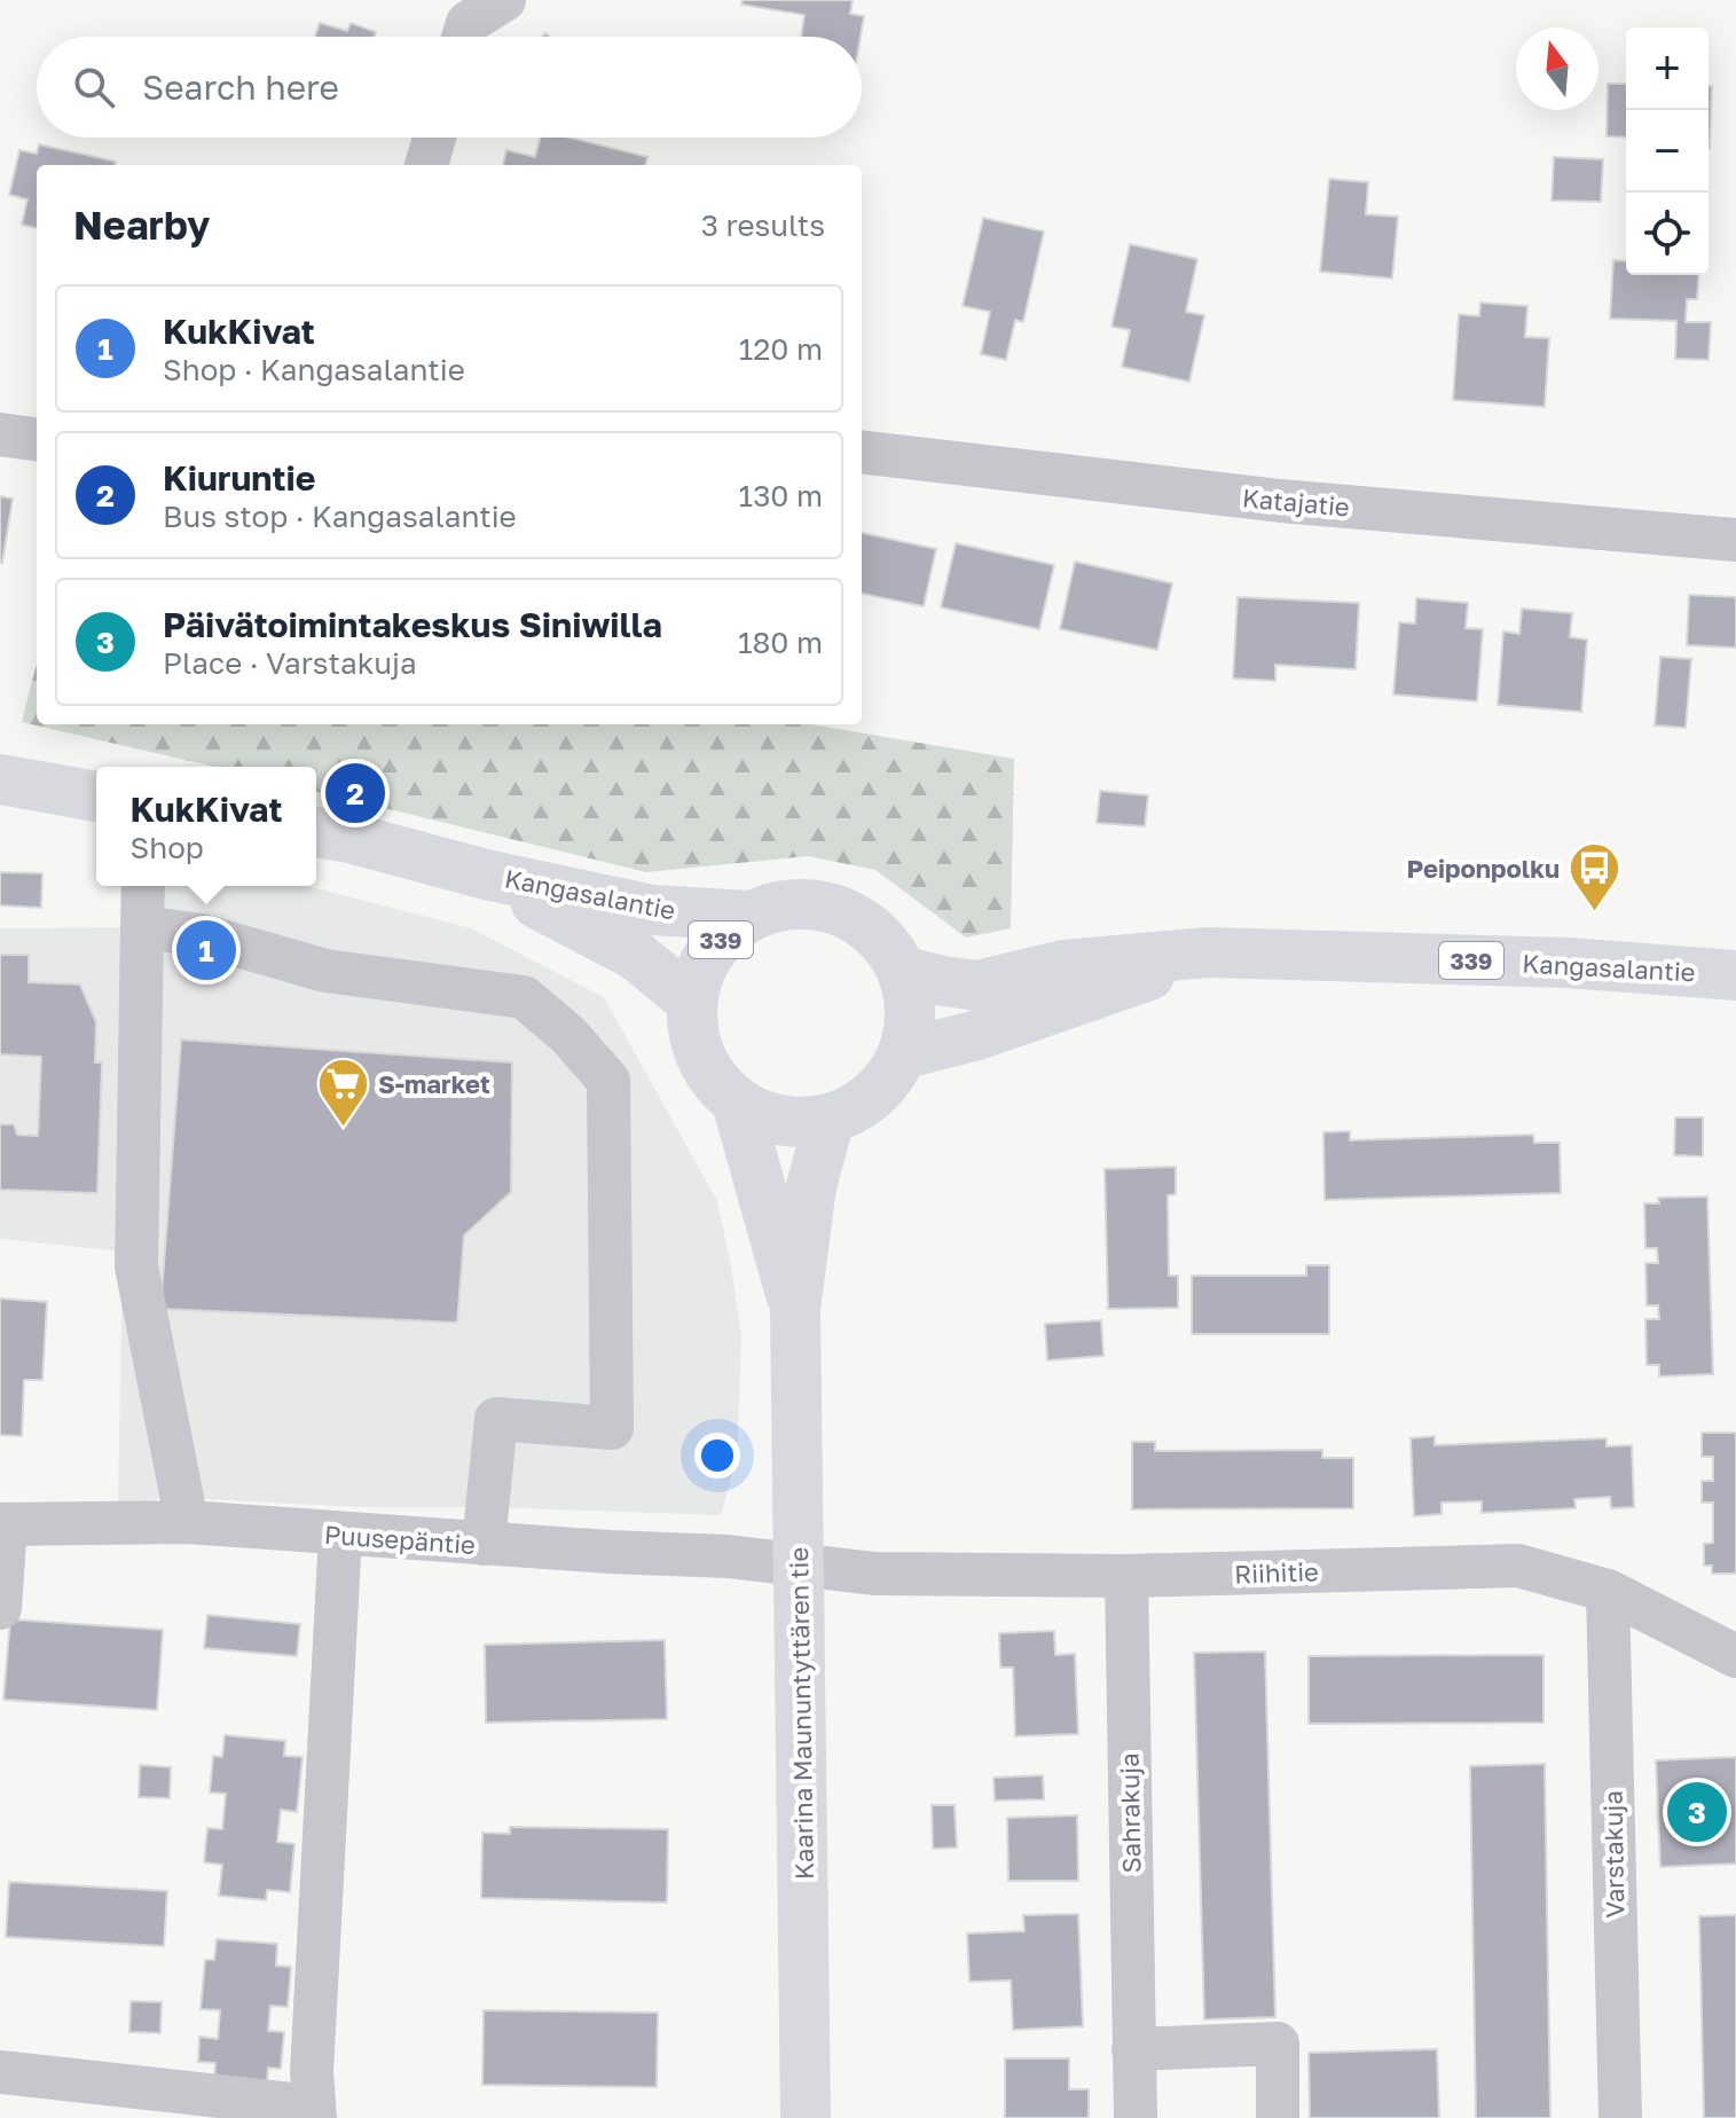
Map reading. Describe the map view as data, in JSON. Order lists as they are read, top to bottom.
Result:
{
  "streets": {
    "main road": ["Kangasalantie", "339", "Kaarina Maununtyttären tie"],
    "street": [
      "Katajatie",
      "Puusepäntie",
      "Riihitie",
      "Sahrakuja",
      "Varstakuja"
    ]
  },
  "crossings": [
    ["Kangasalantie", "339"],
    ["Kangasalantie", "Kaarina Maununtyttären tie"],
    ["339", "Kaarina Maununtyttären tie"],
    ["Puusepäntie", "Riihitie"],
    ["Puusepäntie", "Kaarina Maununtyttären tie"],
    ["Riihitie", "Kaarina Maununtyttären tie"],
    ["Riihitie", "Sahrakuja"],
    ["Riihitie", "Varstakuja"]
  ],
  "places": {
    "bus stop": ["Peiponpolku"],
    "supermarket": ["S-market"]
  },
  "north": "top",
  "page": {
    "map_buttons": ["+", "−"],
    "search": "Search here",
    "heading": ["Nearby", "3 results"],
    "list": [
      {
        "mark": "1",
        "name": "KukKivat",
        "note": "Shop · Kangasalantie",
        "value": "120 m"
      },
      {
        "mark": "2",
        "name": "Kiuruntie",
        "note": "Bus stop · Kangasalantie",
        "value": "130 m"
      },
      {
        "mark": "3",
        "name": "Päivätoimintakeskus Siniwilla",
        "note": "Place · Varstakuja",
        "value": "180 m"
      }
    ],
    "pins": ["2", "1", "3"],
    "popup": ["KukKivat", "Shop"]
  }
}
